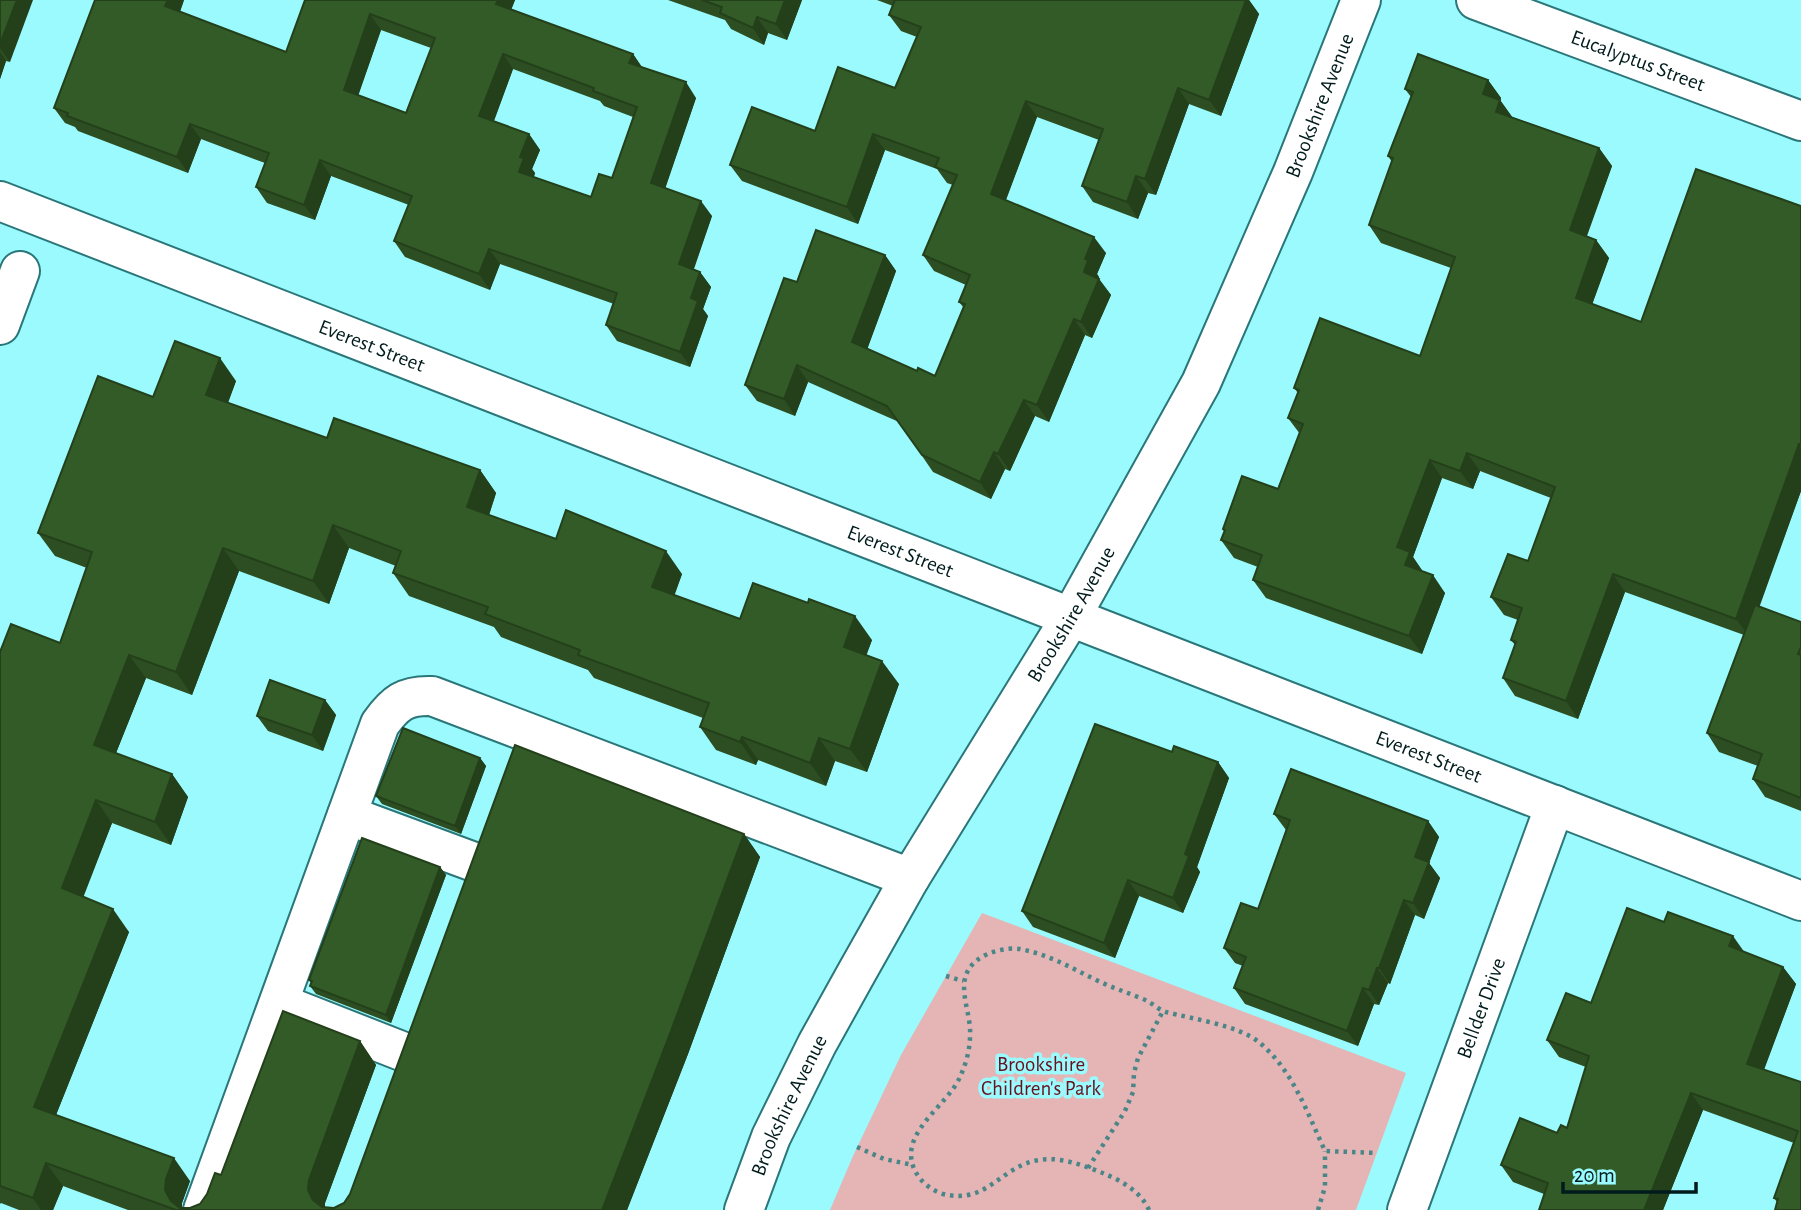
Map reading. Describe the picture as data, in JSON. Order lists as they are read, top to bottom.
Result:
{
  "streets": {
    "street": [
      "Eucalyptus Street",
      "Brookshire Avenue",
      "Everest Street",
      "Bellder Drive"
    ]
  },
  "crossings": [
    ["Brookshire Avenue", "Everest Street"],
    ["Everest Street", "Bellder Drive"]
  ],
  "parks": ["Brookshire Children's Park"],
  "scale_bar": "20 m"
}
